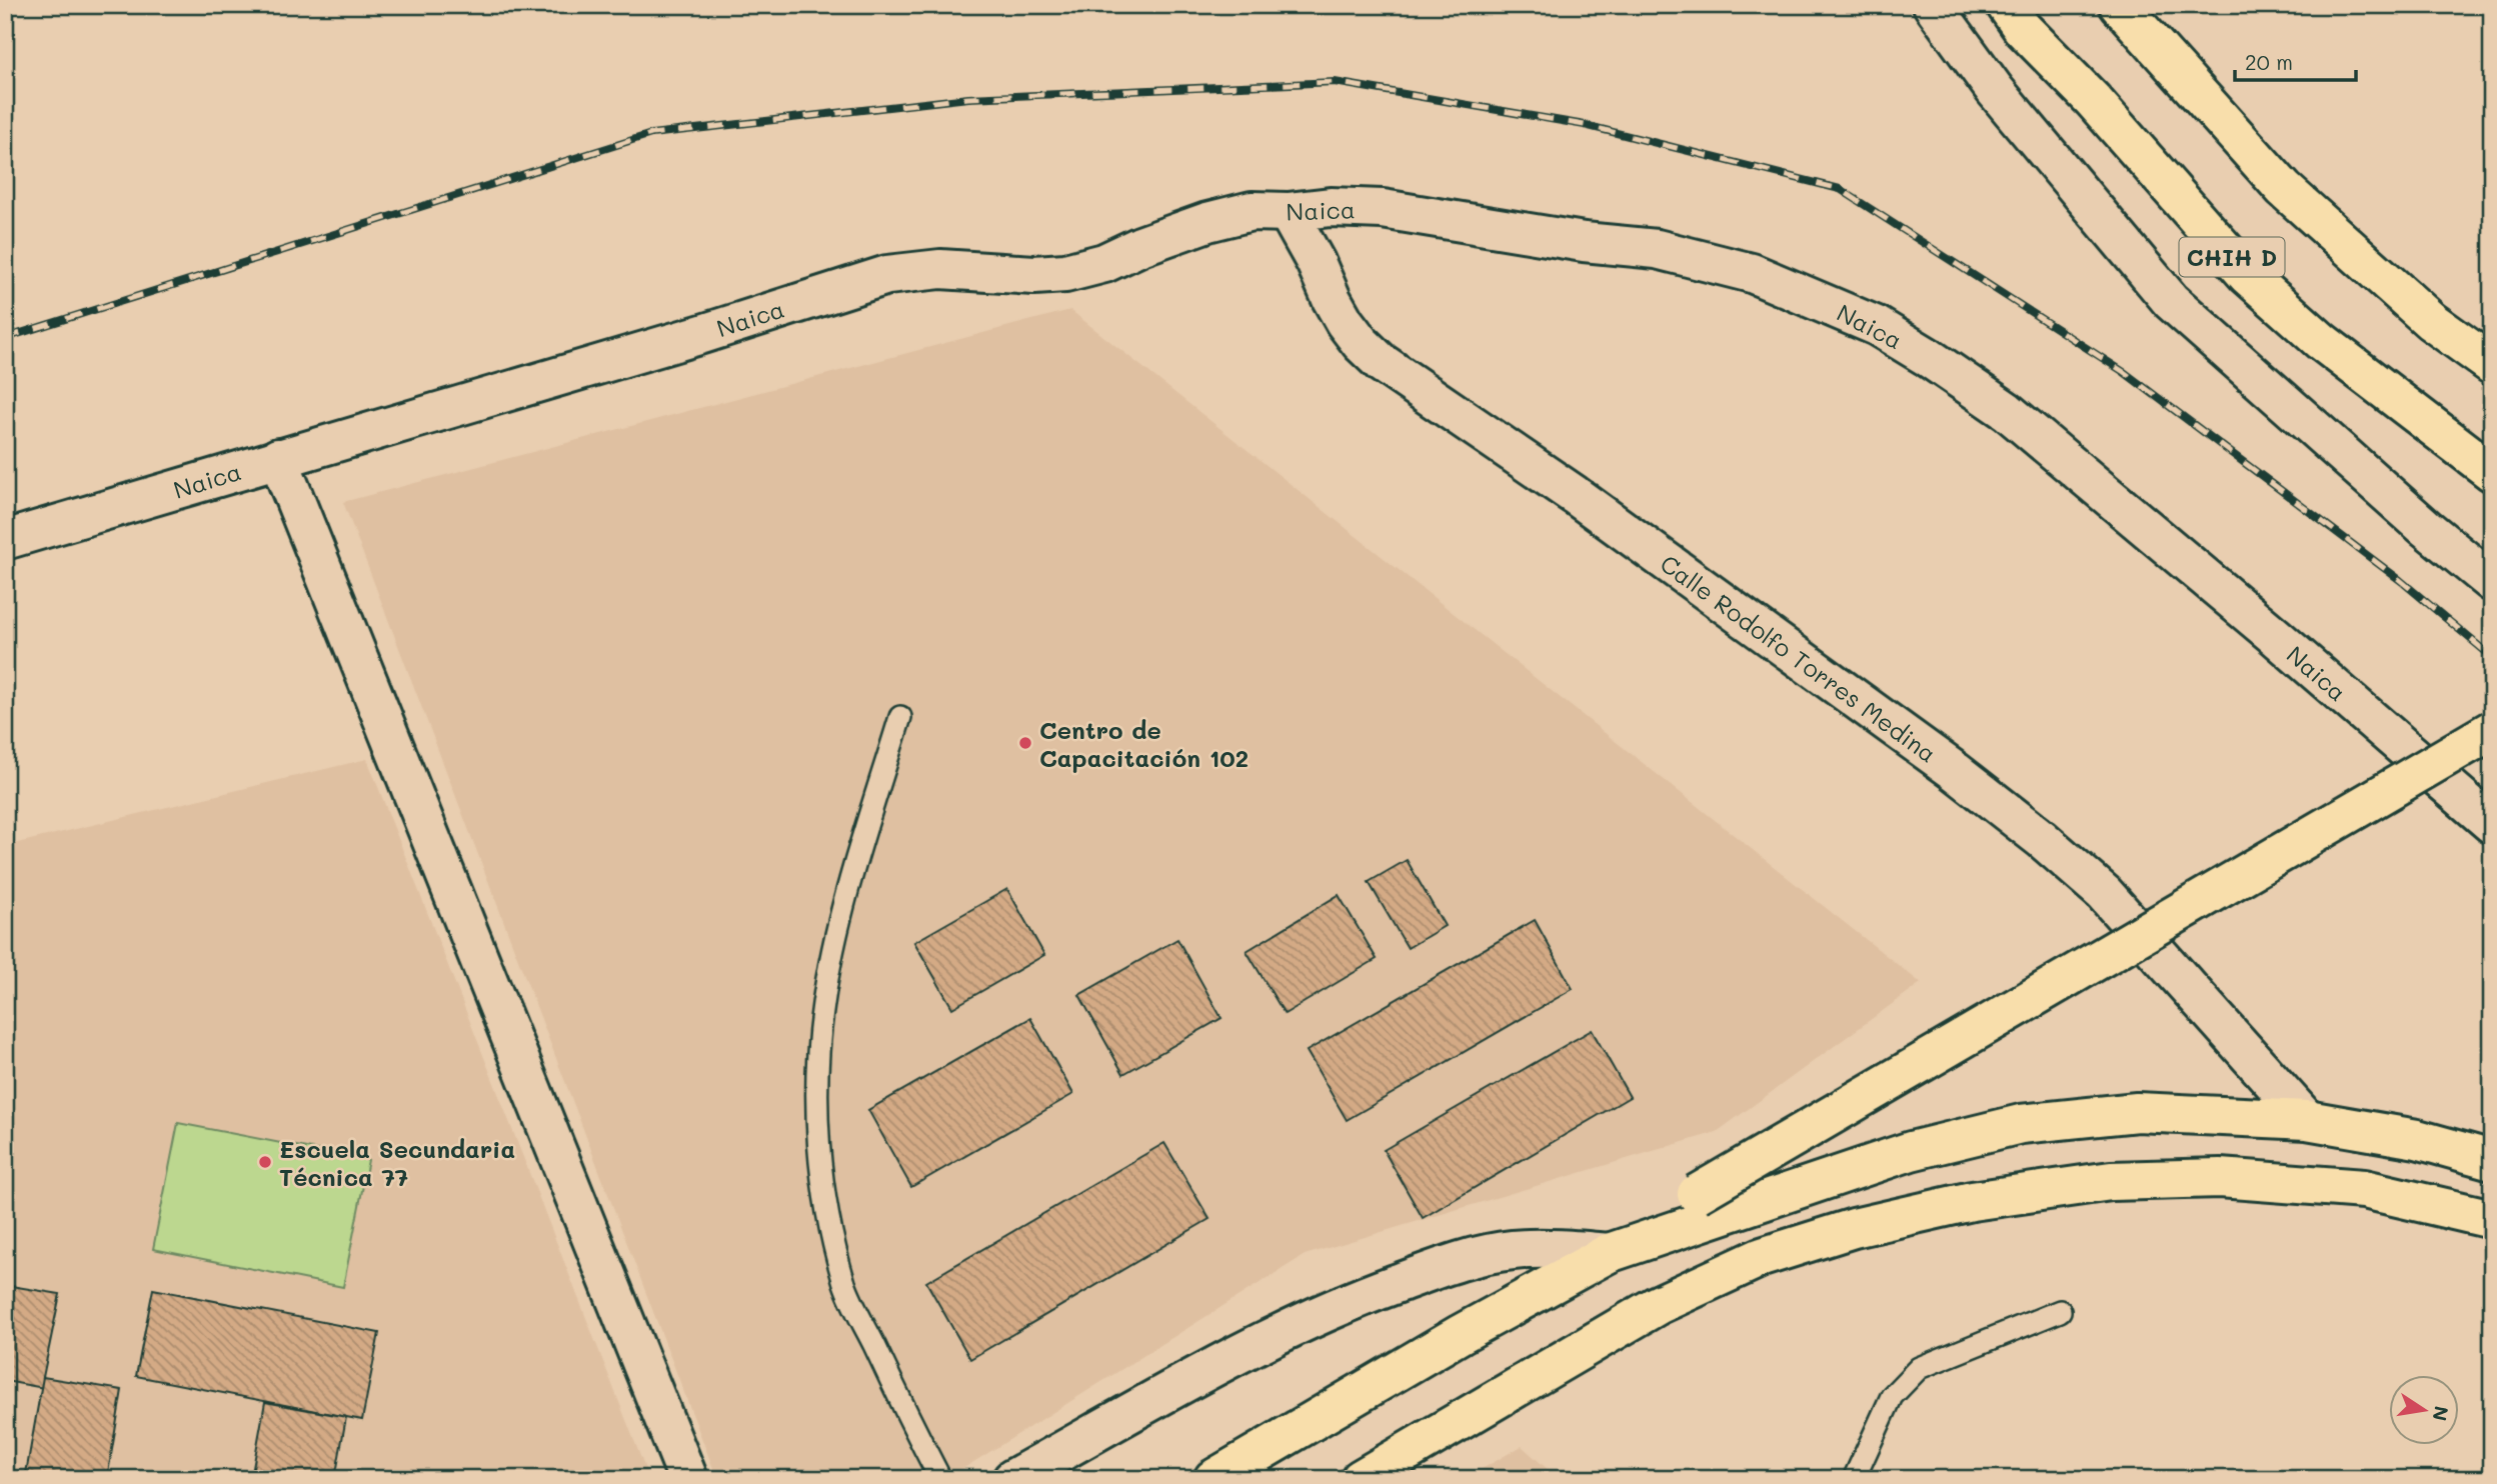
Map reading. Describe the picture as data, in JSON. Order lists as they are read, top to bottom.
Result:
{
  "streets": {
    "highway": ["CHIH D"],
    "street": ["Naica", "Calle Rodolfo Torres Medina"]
  },
  "crossings": [
    ["Naica", "Calle Rodolfo Torres Medina"]
  ],
  "places": ["Centro de Capacitación 102", "Escuela Secundaria Técnica 77"],
  "scale_bar": "20 m",
  "north": "right"
}
